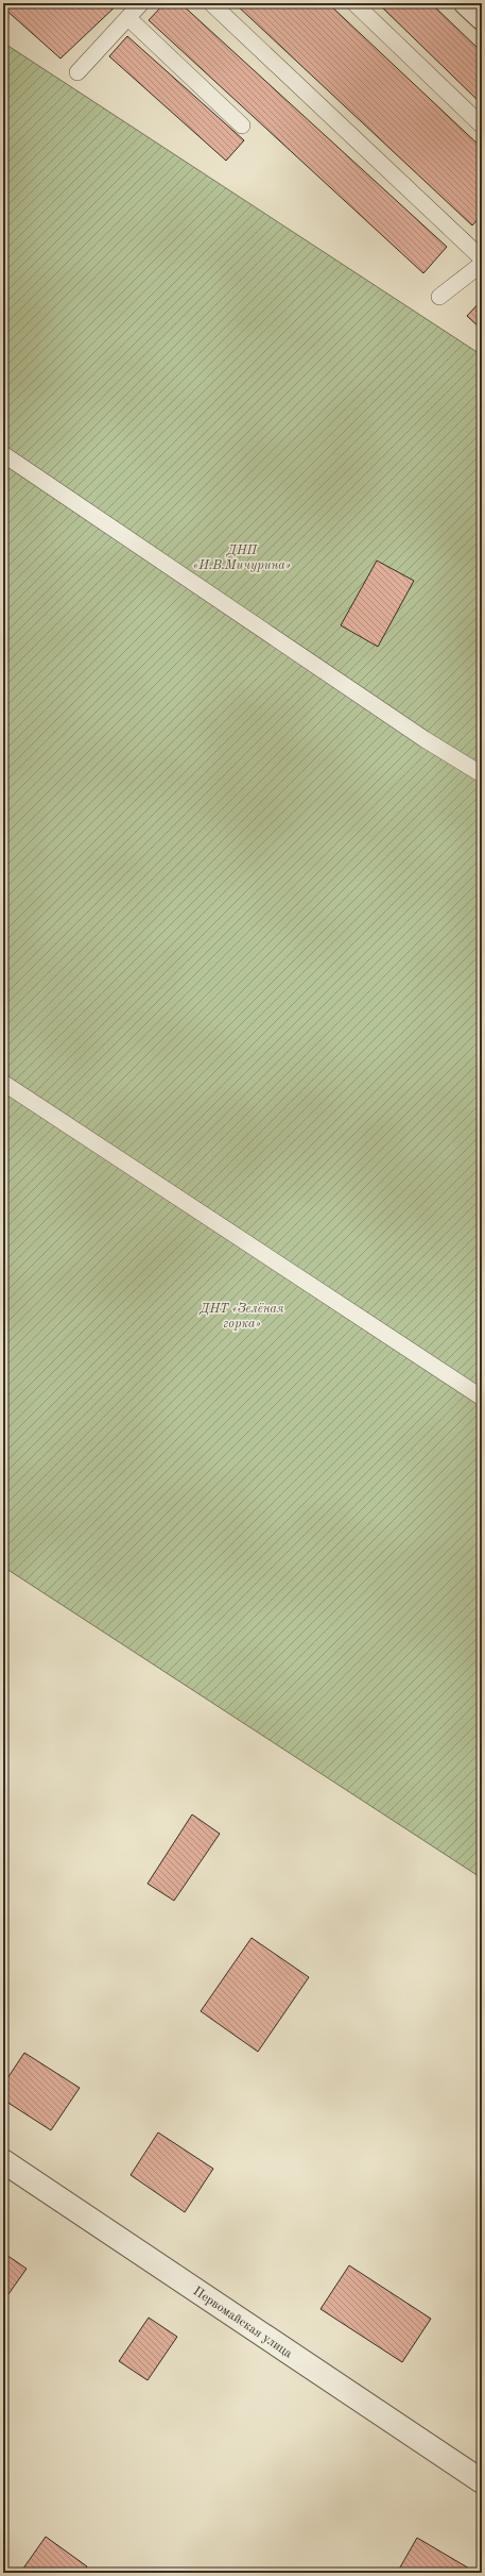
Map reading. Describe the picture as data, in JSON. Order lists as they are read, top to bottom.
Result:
{
  "streets": {
    "street": ["Первомайская улица"]
  },
  "parks": ["ДНП «И.В.Мичурина»", "ДНТ «Зелёная горка»"]
}
